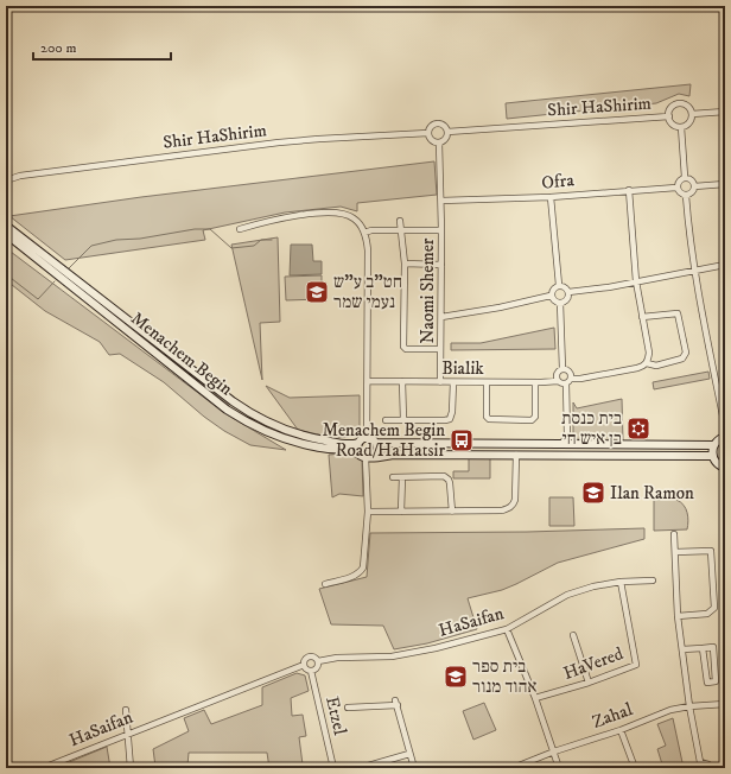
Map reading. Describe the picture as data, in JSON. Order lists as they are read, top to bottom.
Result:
{
  "streets": {
    "main road": ["Menachem Begin"],
    "street": [
      "Shir HaShirim",
      "Ofra",
      "Naomi Shemer",
      "Bialik",
      "HaSaifan",
      "HaVered",
      "Etzel",
      "Zahal"
    ]
  },
  "crossings": [
    ["Shir HaShirim", "Naomi Shemer"],
    ["Ofra", "Naomi Shemer"],
    ["Naomi Shemer", "Bialik"],
    ["HaSaifan", "HaVered"],
    ["HaSaifan", "Etzel"]
  ],
  "places": {
    "school or university": ["חט\"ב ע\"ש נעמי שמר", "Ilan Ramon", "בית ספר אהוד מנור"],
    "synagogue": ["בית כנסת בן איש חי"],
    "bus stop": ["Menachem Begin Road/HaHatsir"]
  },
  "scale_bar": "200 m"
}
